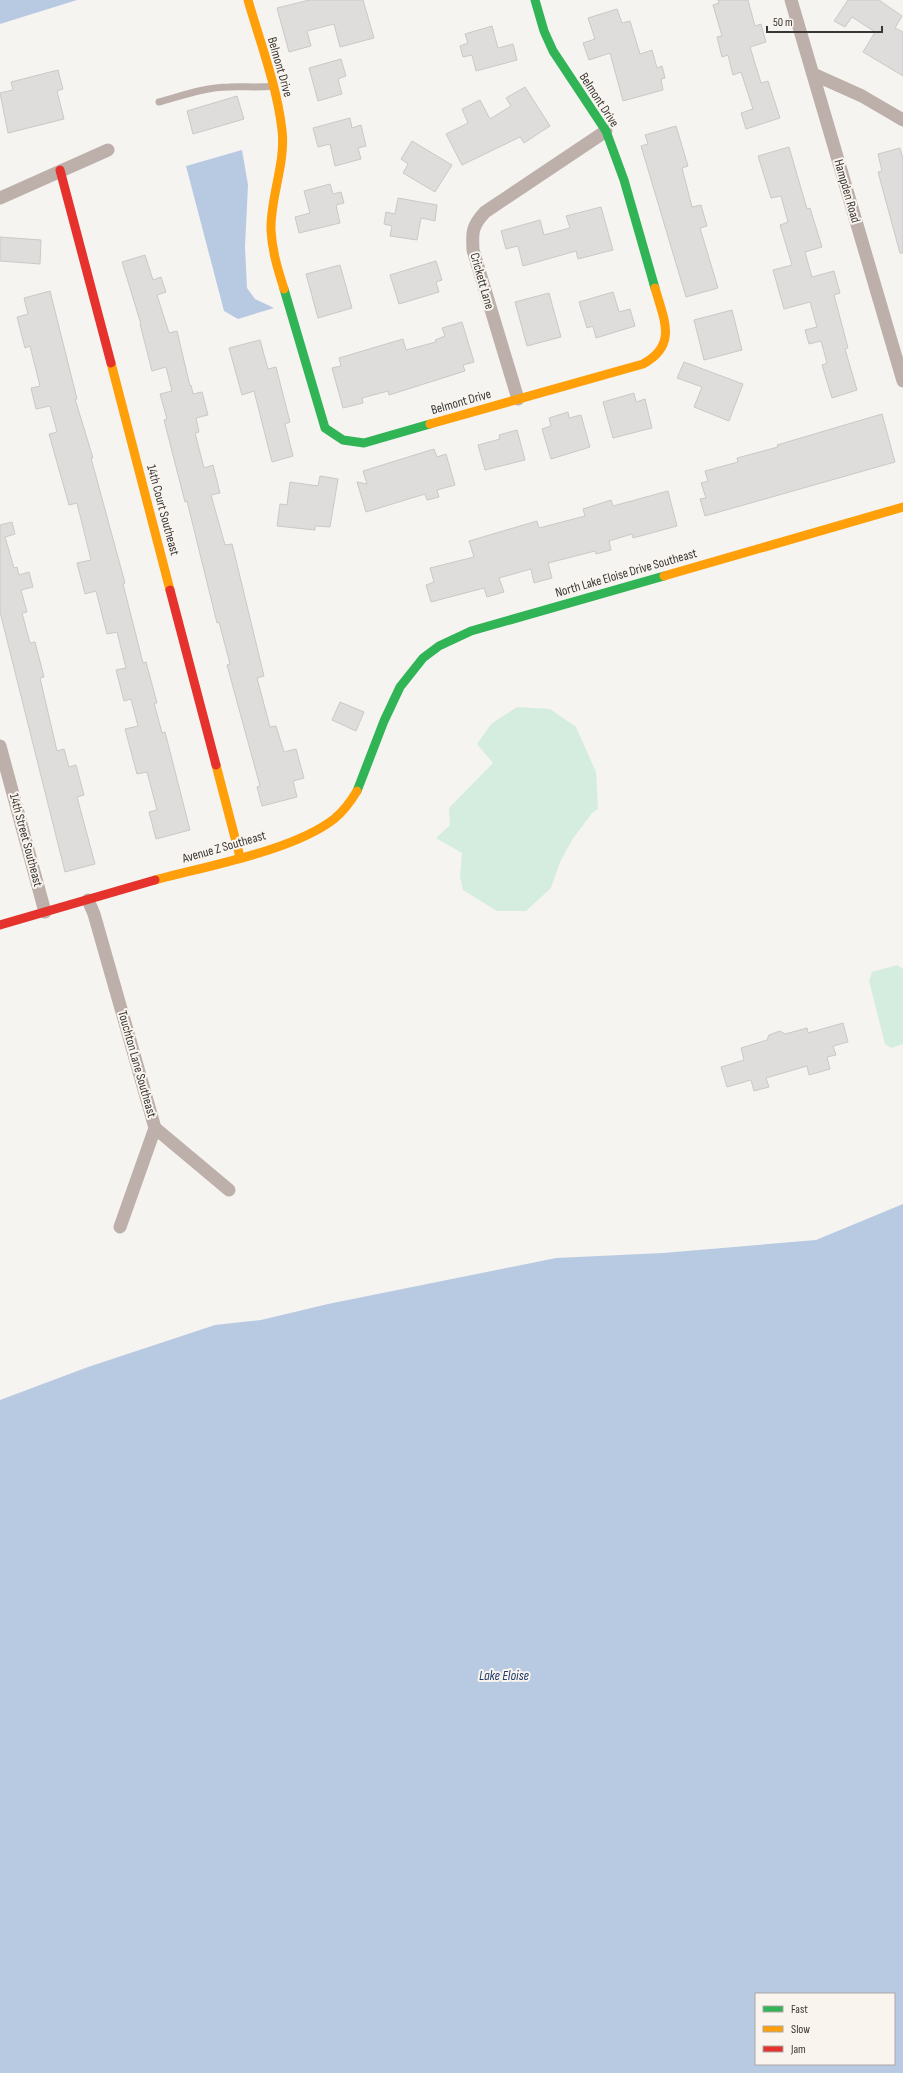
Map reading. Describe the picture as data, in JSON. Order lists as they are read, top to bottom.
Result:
{
  "streets": {
    "street": [
      "Belmont Drive",
      "Hampden Road",
      "Crickett Lane",
      "14th Court Southeast",
      "North Lake Eloise Drive Southeast",
      "14th Street Southeast",
      "Avenue Z Southeast",
      "Touchton Lane Southeast"
    ]
  },
  "crossings": [
    ["Belmont Drive", "Crickett Lane"],
    ["14th Court Southeast", "Avenue Z Southeast"],
    ["North Lake Eloise Drive Southeast", "Avenue Z Southeast"],
    ["14th Street Southeast", "Avenue Z Southeast"],
    ["Avenue Z Southeast", "Touchton Lane Southeast"]
  ],
  "water": ["Lake Eloise"],
  "legend": ["Fast", "Slow", "Jam"],
  "scale_bar": "50 m"
}
